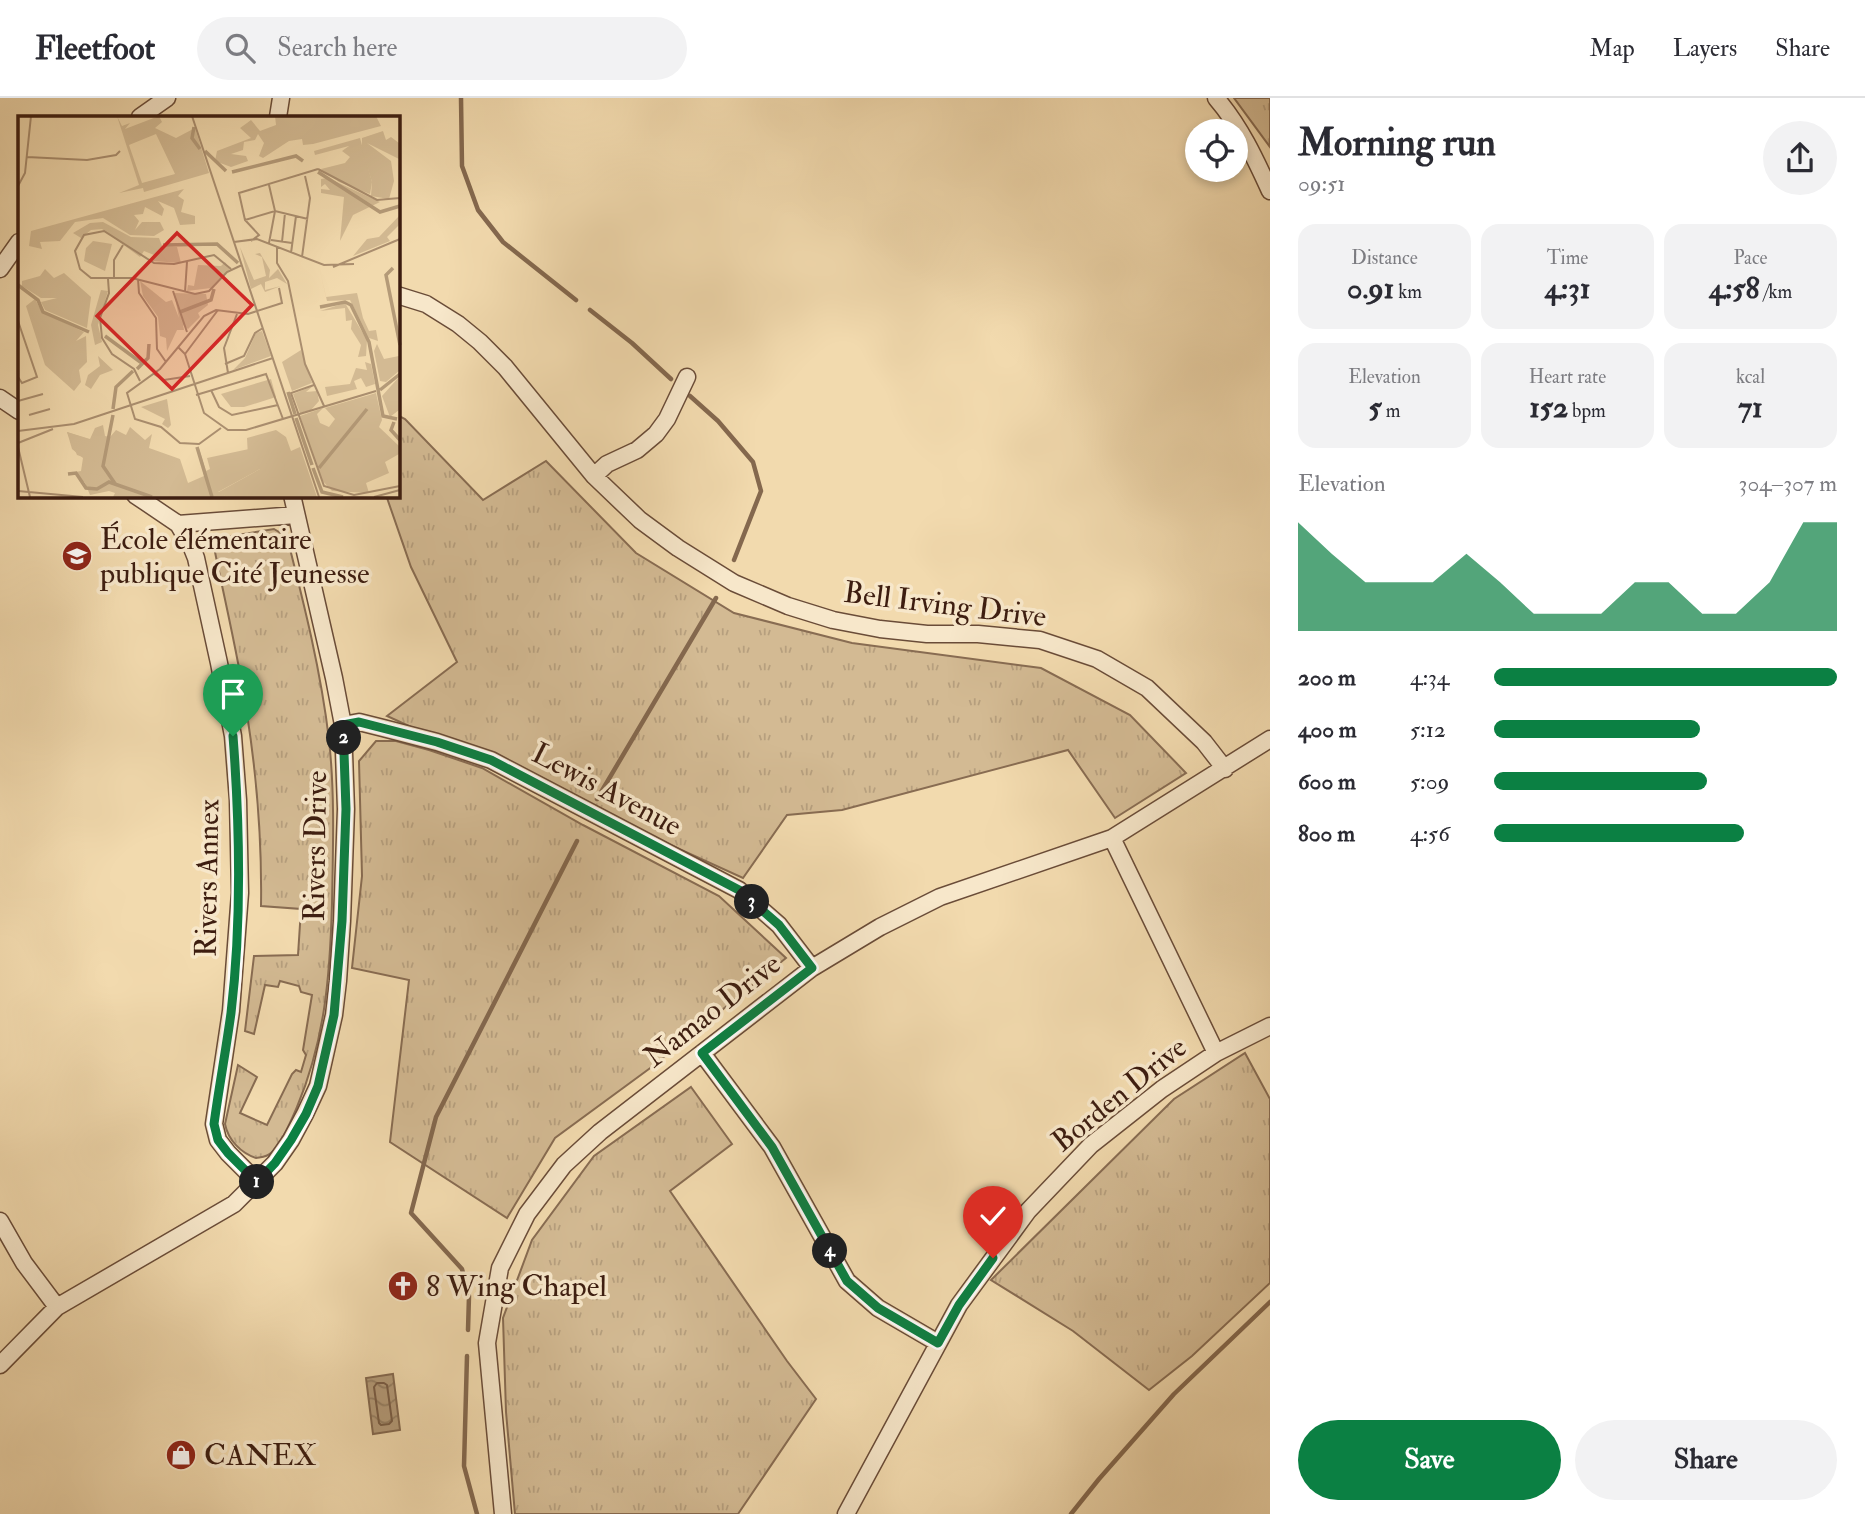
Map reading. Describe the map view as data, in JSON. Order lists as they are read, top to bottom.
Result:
{
  "streets": {
    "street": [
      "Bell Irving Drive",
      "Lewis Avenue",
      "Rivers Drive",
      "Rivers Annex",
      "Namao Drive",
      "Borden Drive"
    ]
  },
  "crossings": [
    ["Bell Irving Drive", "Namao Drive"],
    ["Lewis Avenue", "Rivers Drive"],
    ["Lewis Avenue", "Namao Drive"],
    ["Rivers Drive", "Rivers Annex"]
  ],
  "places": {
    "school or university": ["École élémentaire publique Cité Jeunesse"],
    "church": ["8 Wing Chapel"],
    "shop": ["CANEX"]
  },
  "page": {
    "header": "Fleetfoot",
    "search": "Search here",
    "nav": ["Map", "Layers", "Share"],
    "heading": ["Morning run", "09:51"],
    "stats": [
      ["Distance", "0.91 km"],
      ["Time", "4:31"],
      ["Pace", "4:58 /km"],
      ["Elevation", "5 m"],
      ["Heart rate", "152 bpm"],
      ["kcal", "71"]
    ],
    "chart": ["Elevation", "304–307 m"],
    "list": [
      {
        "name": "200 m",
        "note": "4:34"
      },
      {
        "name": "400 m",
        "note": "5:12"
      },
      {
        "name": "600 m",
        "note": "5:09"
      },
      {
        "name": "800 m",
        "note": "4:56"
      }
    ],
    "pins": [
      "2",
      "3",
      "1",
      "4"
    ],
    "buttons": ["Save", "Share"]
  }
}
